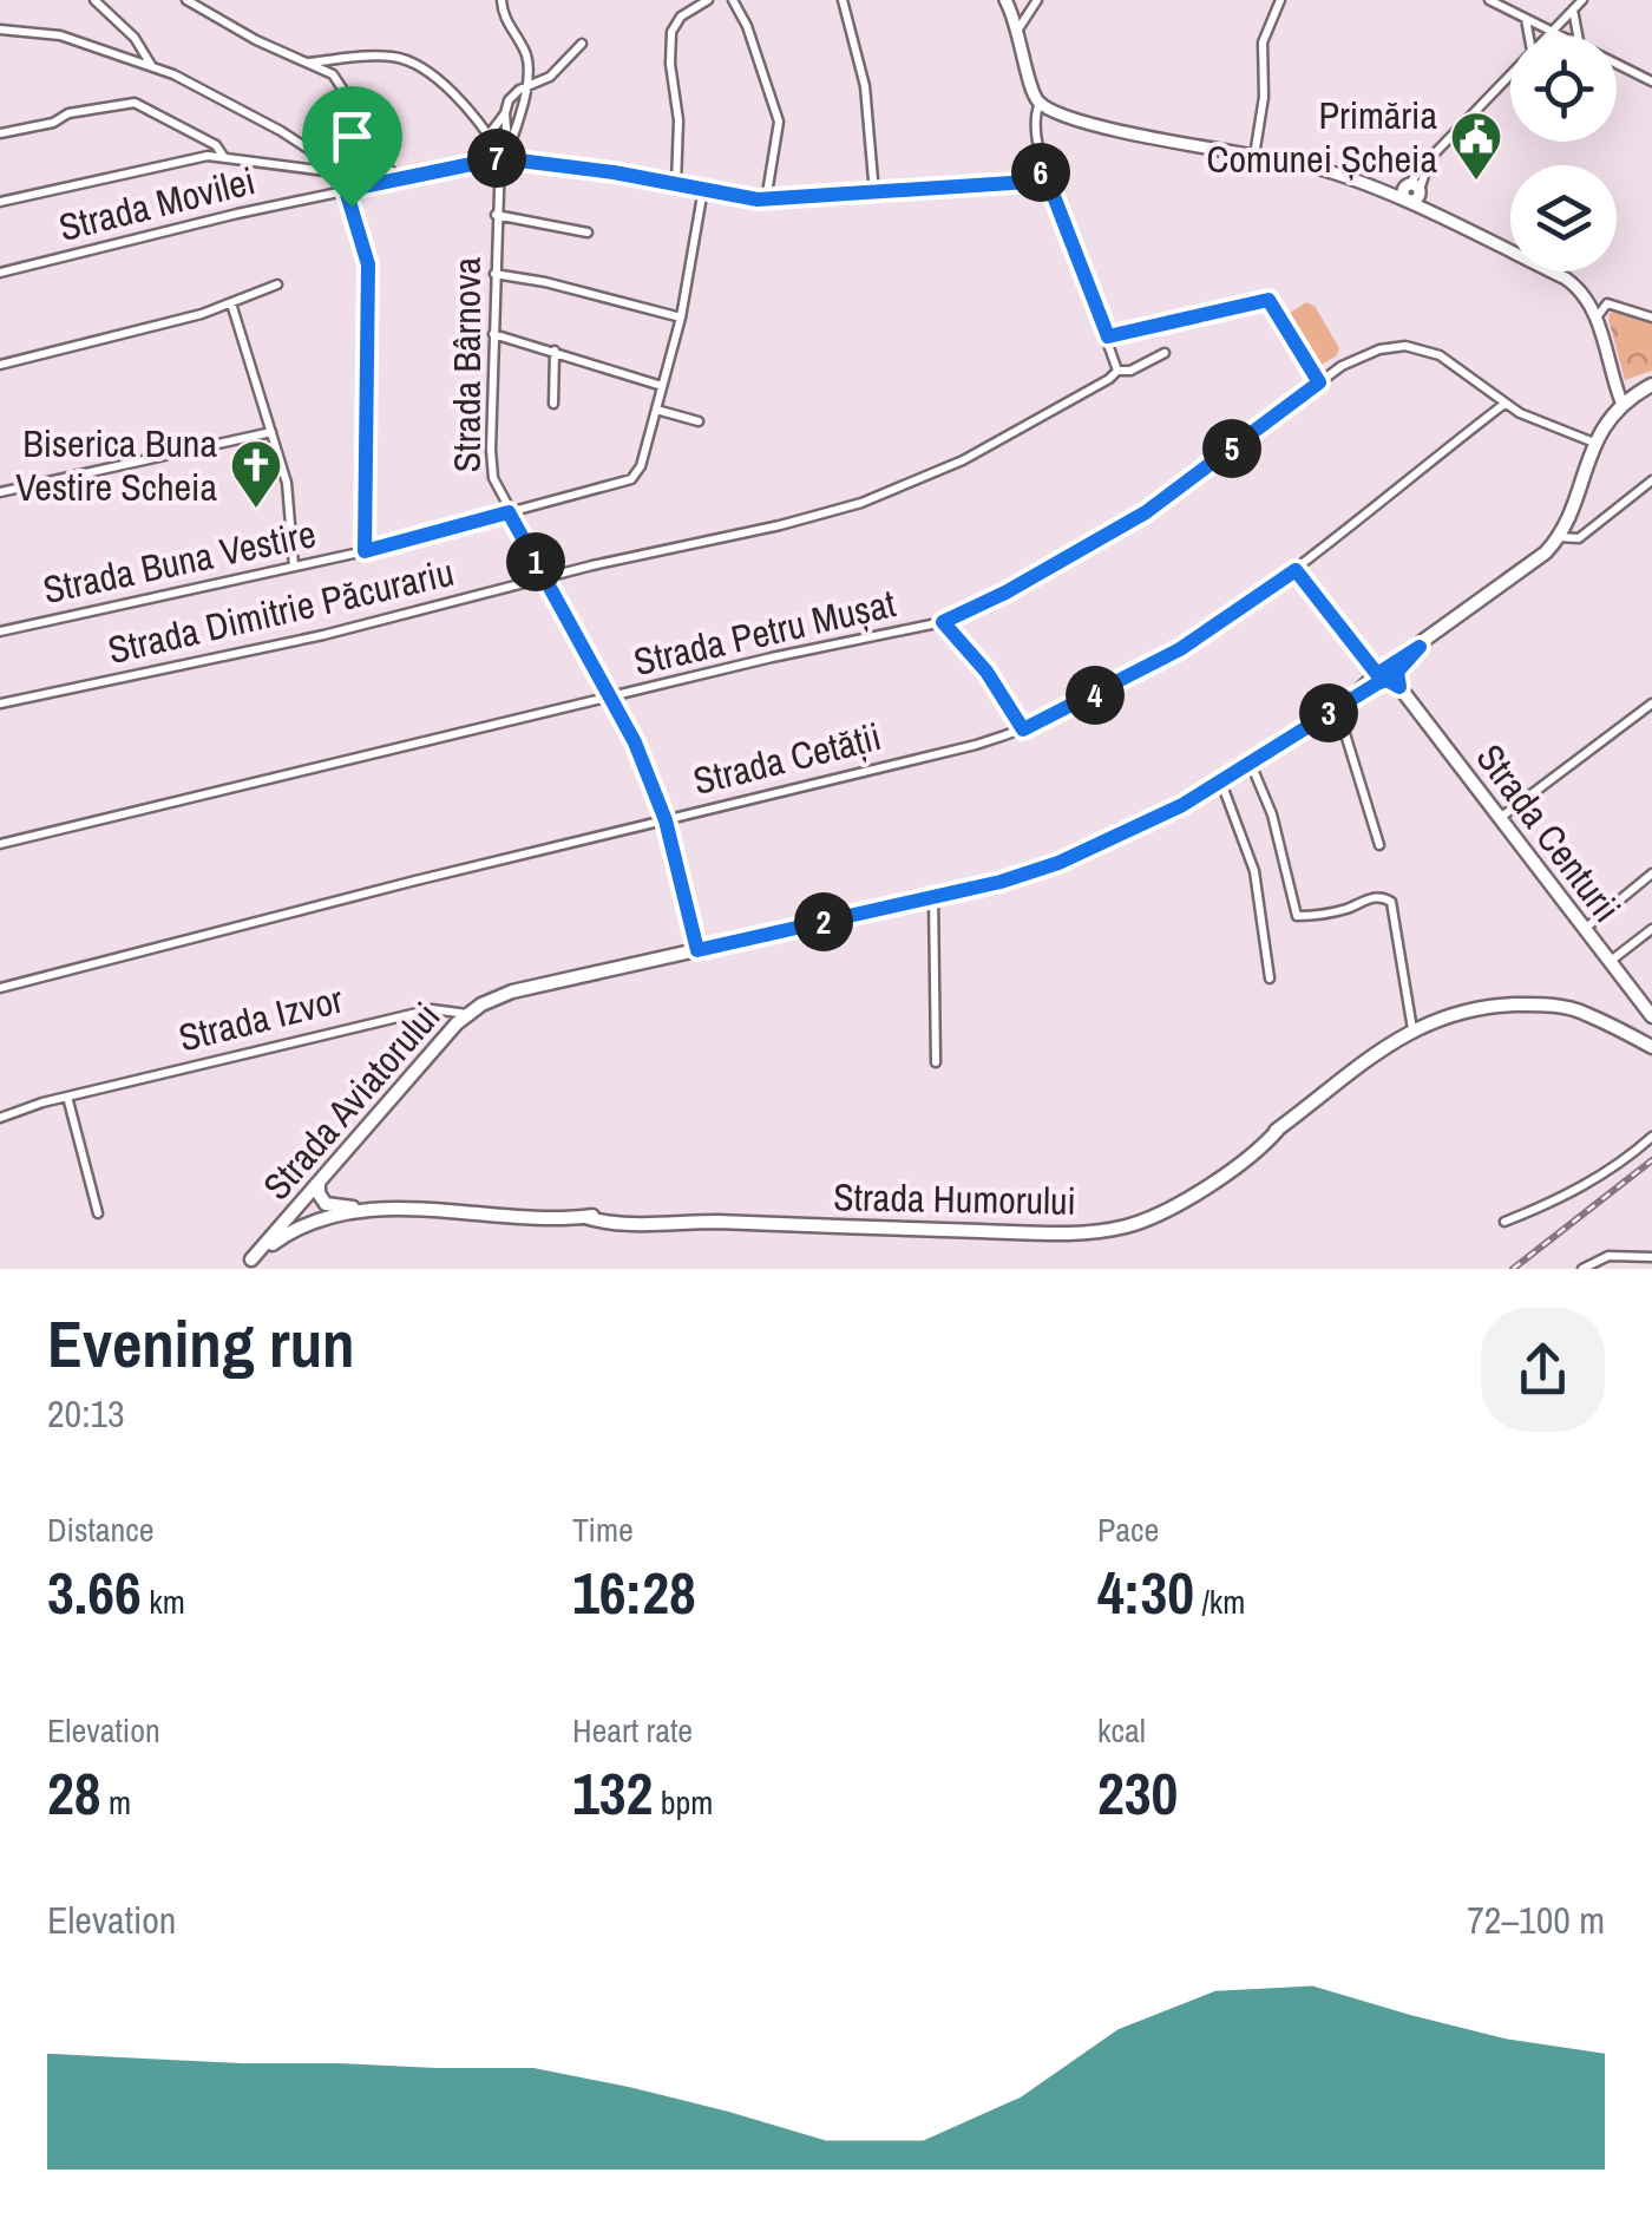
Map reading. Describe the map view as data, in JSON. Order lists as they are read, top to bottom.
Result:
{
  "streets": {
    "main road": ["Strada Centurii", "Strada Aviatorului", "Strada Humorului"],
    "street": [
      "Strada Movilei",
      "Strada Bârnova",
      "Strada Buna Vestire",
      "Strada Dimitrie Păcurariu",
      "Strada Petru Mușat",
      "Strada Cetății",
      "Strada Izvor"
    ]
  },
  "crossings": [
    ["Strada Movilei", "Strada Bârnova"],
    ["Strada Bârnova", "Strada Buna Vestire"],
    ["Strada Bârnova", "Strada Dimitrie Păcurariu"],
    ["Strada Bârnova", "Strada Petru Mușat"],
    ["Strada Bârnova", "Strada Cetății"],
    ["Strada Bârnova", "Strada Aviatorului"],
    ["Strada Petru Mușat", "Strada Cetății"],
    ["Strada Izvor", "Strada Aviatorului"],
    ["Strada Aviatorului", "Strada Humorului"]
  ],
  "places": {
    "public building": ["Primăria Comunei Șcheia"],
    "church": ["Biserica Buna Vestire Scheia"]
  },
  "page": {
    "pins": [
      "7",
      "6",
      "5",
      "1",
      "4",
      "3",
      "2"
    ],
    "heading": ["Evening run", "20:13"],
    "stats": [
      ["Distance", "3.66 km"],
      ["Time", "16:28"],
      ["Pace", "4:30 /km"],
      ["Elevation", "28 m"],
      ["Heart rate", "132 bpm"],
      ["kcal", "230"]
    ],
    "chart": ["Elevation", "72–100 m"]
  }
}
